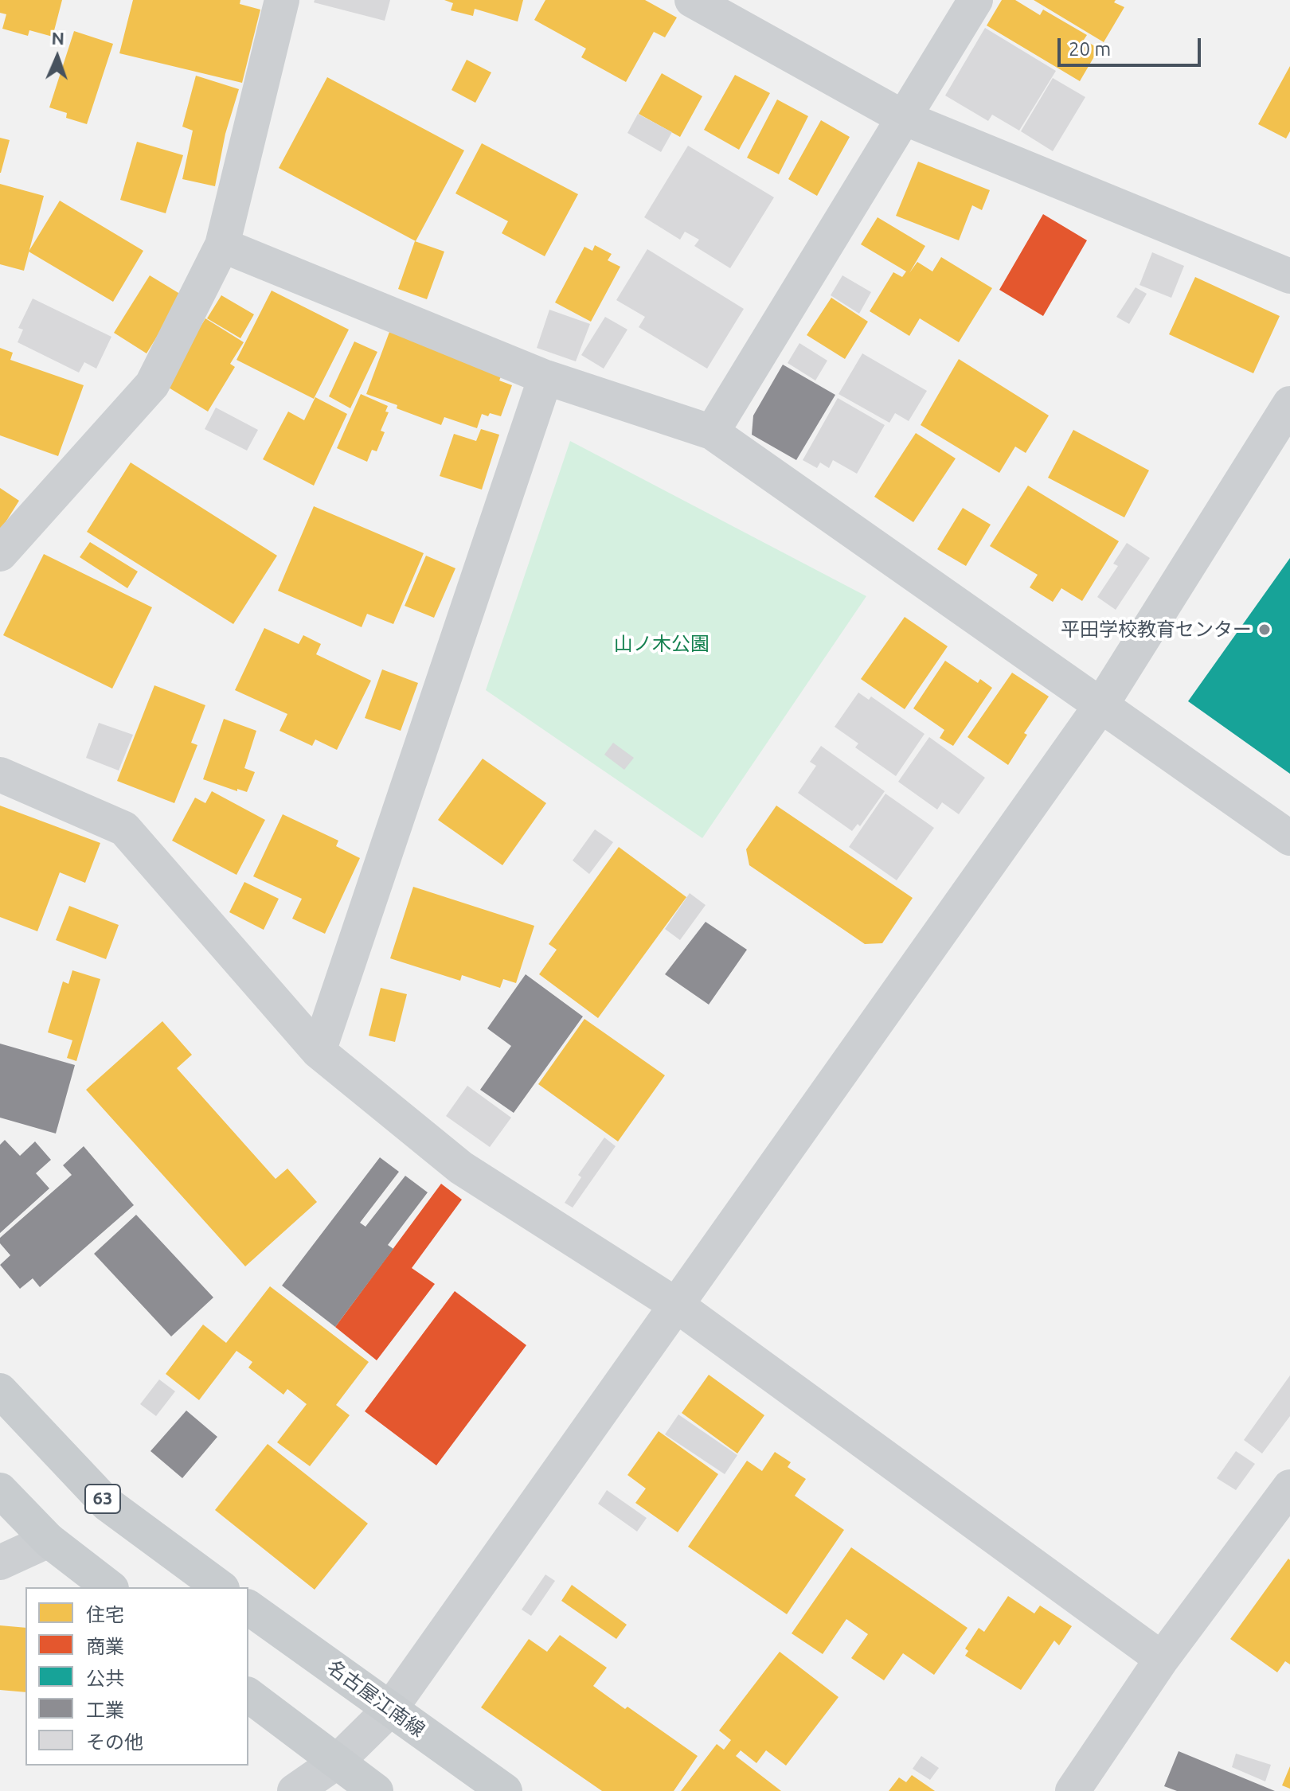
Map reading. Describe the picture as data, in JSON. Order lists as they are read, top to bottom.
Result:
{
  "streets": {
    "main road": ["63", "名古屋江南線"]
  },
  "parks": ["山ノ木公園"],
  "places": ["平田学校教育センター"],
  "legend": [
    "住宅",
    "商業",
    "公共",
    "工業",
    "その他"
  ],
  "scale_bar": "20 m",
  "north": "top"
}
